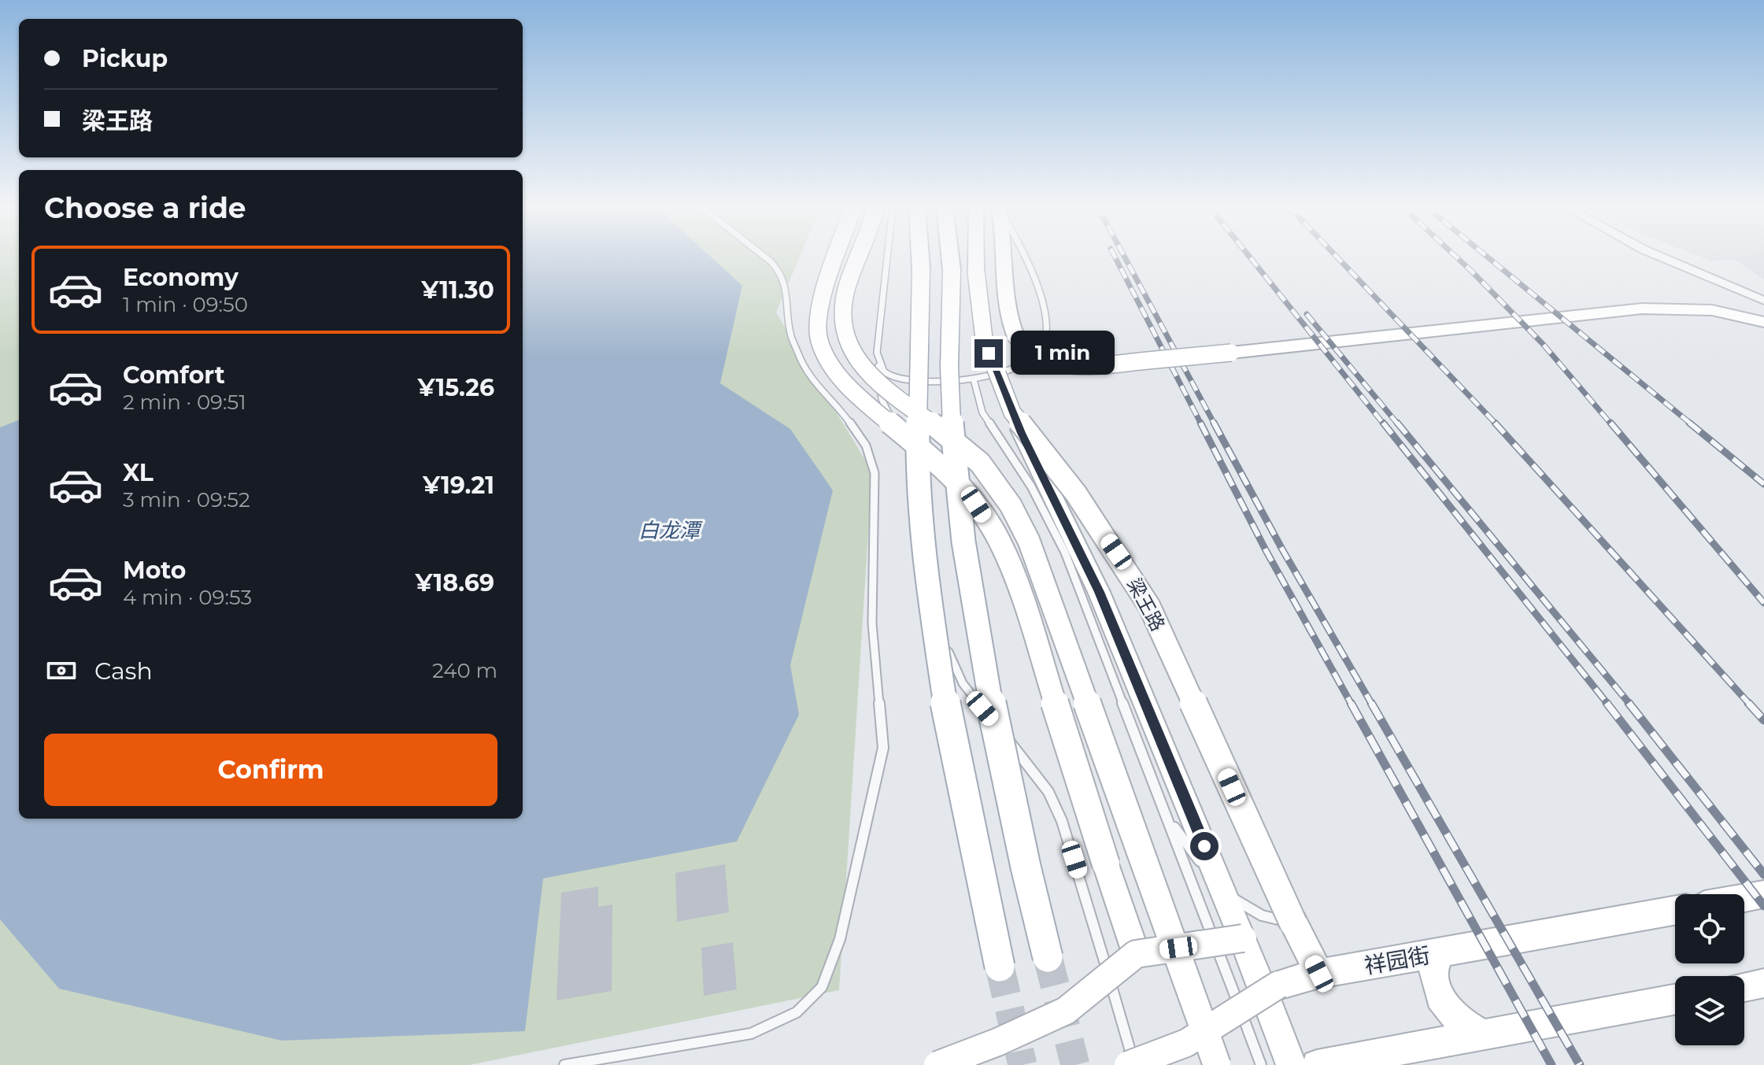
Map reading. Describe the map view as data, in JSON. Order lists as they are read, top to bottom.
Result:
{
  "streets": {
    "street": ["梁王路", "祥园街"]
  },
  "crossings": [
    ["梁王路", "祥园街"]
  ],
  "water": ["白龙潭"],
  "page": {
    "banner": ["Pickup", "梁王路"],
    "heading": "Choose a ride",
    "list": [
      {
        "name": "Economy",
        "note": "1 min · 09:50",
        "value": "¥11.30"
      },
      {
        "name": "Comfort",
        "note": "2 min · 09:51",
        "value": "¥15.26"
      },
      {
        "name": "XL",
        "note": "3 min · 09:52",
        "value": "¥19.21"
      },
      {
        "name": "Moto",
        "note": "4 min · 09:53",
        "value": "¥18.69"
      }
    ],
    "bubble": "1 min",
    "pay": ["Cash", "240 m"],
    "buttons": "Confirm"
  }
}
